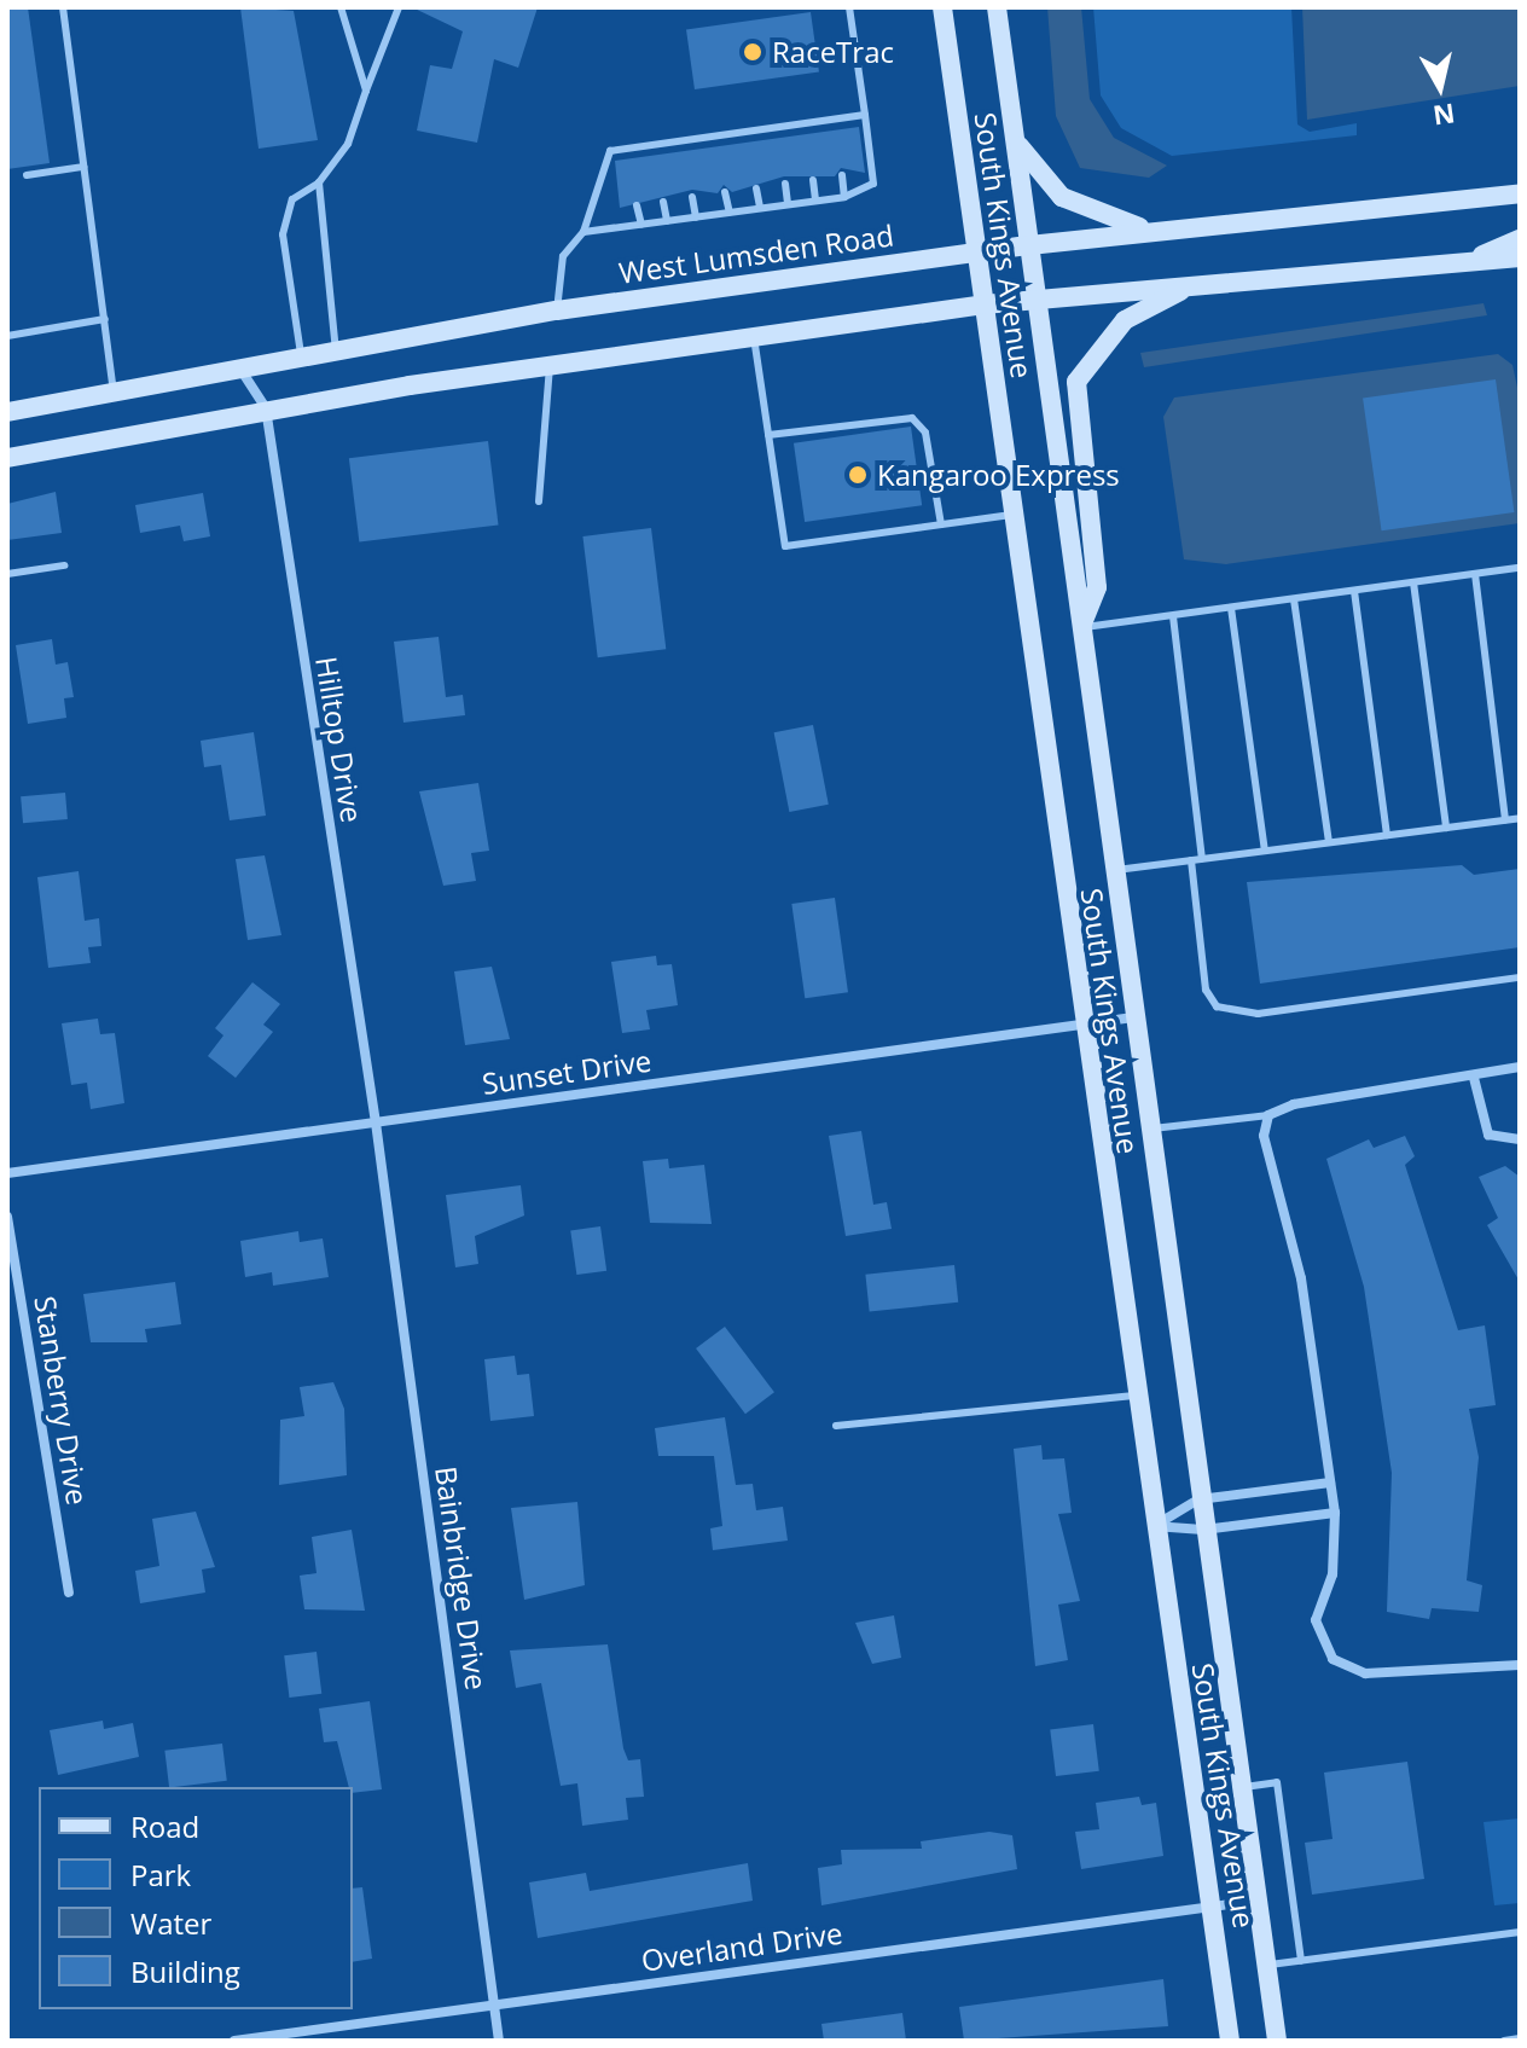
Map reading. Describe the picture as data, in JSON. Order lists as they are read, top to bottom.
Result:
{
  "streets": {
    "main road": ["South Kings Avenue", "West Lumsden Road"],
    "street": [
      "Hilltop Drive",
      "Sunset Drive",
      "Stanberry Drive",
      "Bainbridge Drive",
      "Overland Drive"
    ]
  },
  "crossings": [
    ["South Kings Avenue", "West Lumsden Road"],
    ["South Kings Avenue", "Sunset Drive"],
    ["South Kings Avenue", "Overland Drive"],
    ["West Lumsden Road", "Hilltop Drive"],
    ["Hilltop Drive", "Sunset Drive"],
    ["Hilltop Drive", "Bainbridge Drive"],
    ["Sunset Drive", "Bainbridge Drive"],
    ["Bainbridge Drive", "Overland Drive"]
  ],
  "places": ["RaceTrac", "Kangaroo Express"],
  "legend": [
    "Road",
    "Park",
    "Water",
    "Building"
  ],
  "north": "bottom"
}
